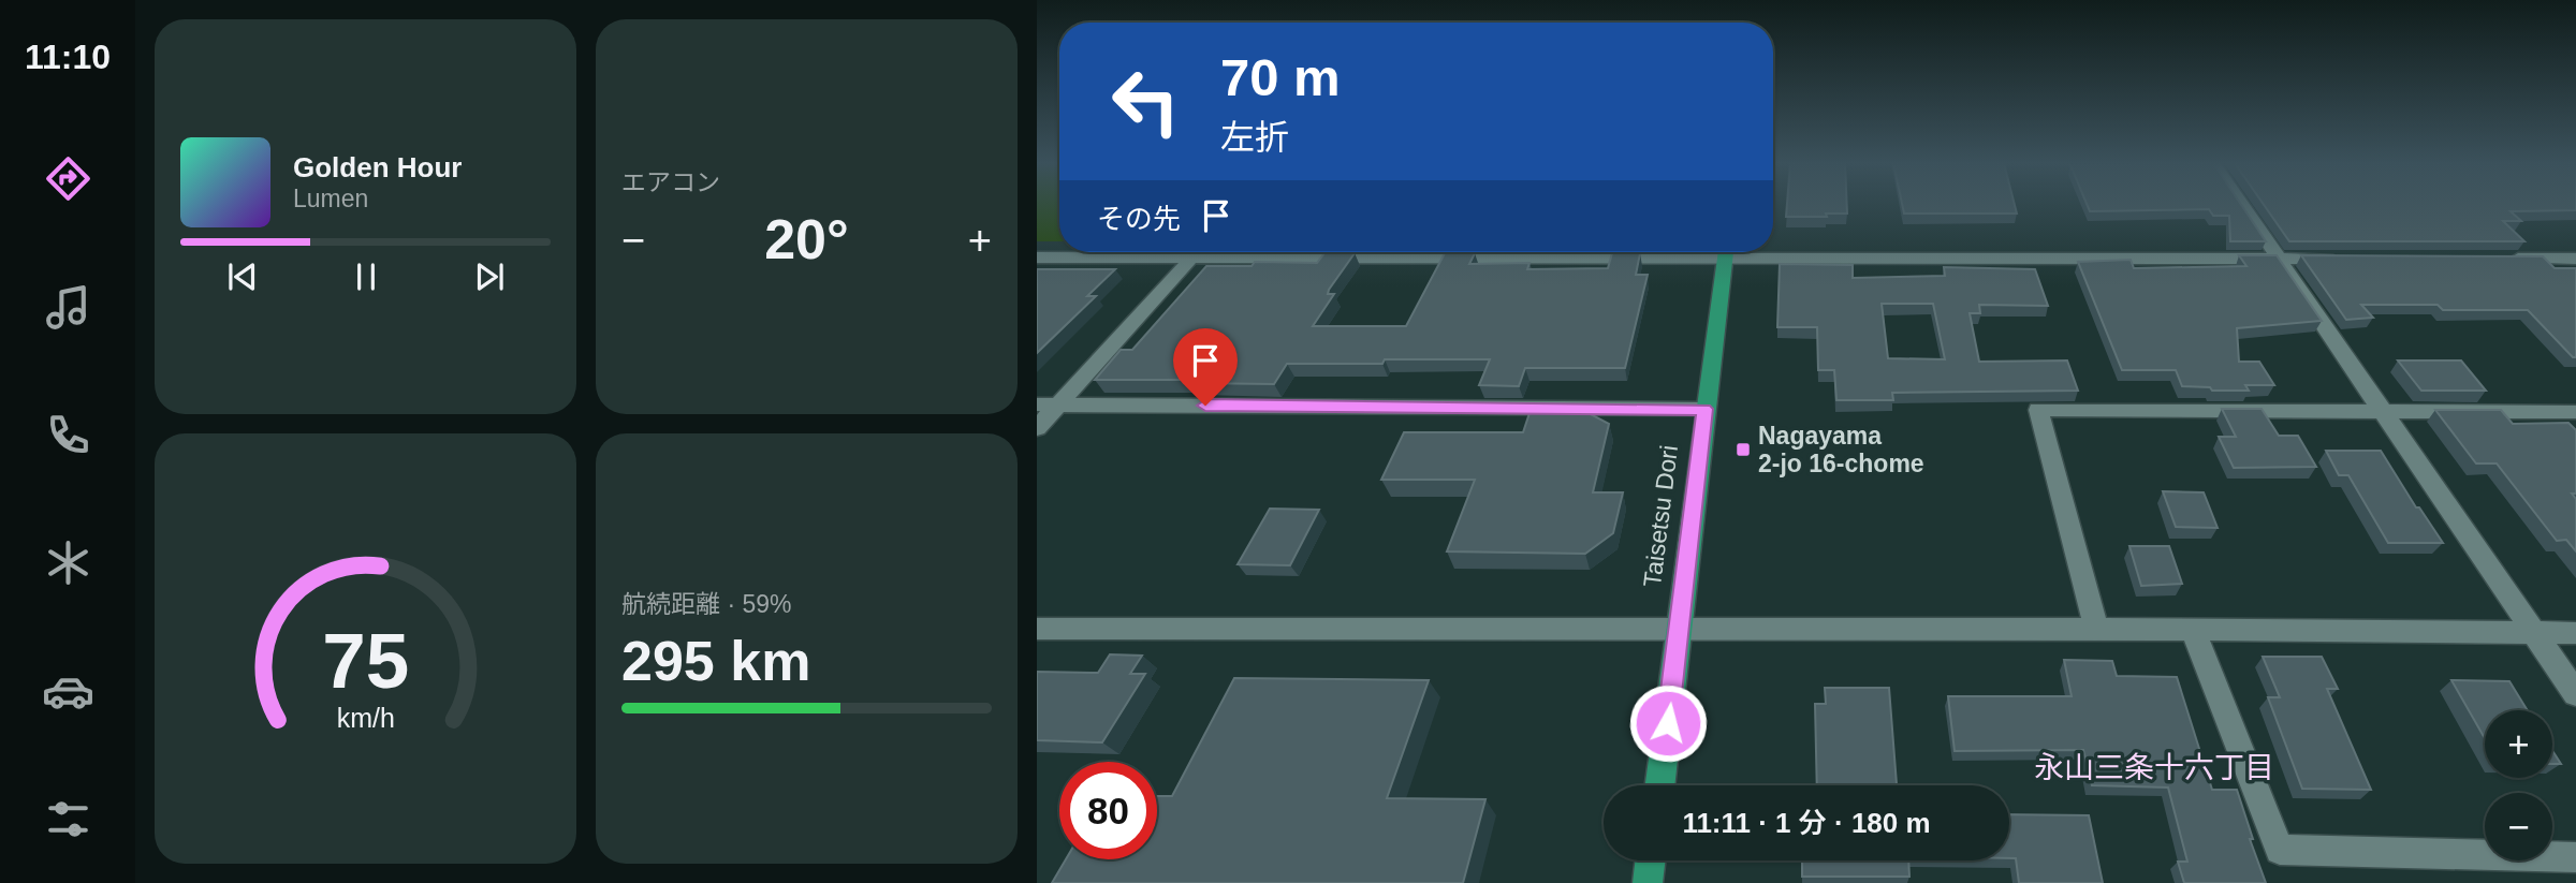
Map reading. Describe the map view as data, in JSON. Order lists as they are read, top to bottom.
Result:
{
  "streets": {
    "highway": ["Taisetsu Dori"]
  },
  "districts": ["永山三条十六丁目"],
  "places": {
    "transit": ["Nagayama 2-jo 16-chome"]
  },
  "page": {
    "tabs": "11:10",
    "tile": [
      "エアコン",
      ["航続距離 · 59%", "295 km"]
    ],
    "turn": ["70 m", "左折"],
    "song": ["Golden Hour", "Lumen"],
    "then": "その先",
    "heat": ["−", "20°", "+"],
    "map_buttons": ["+", "−"],
    "limit": "80",
    "trip": "11:11 · 1 分 · 180 m",
    "gauge": ["75", "km/h"]
  }
}
